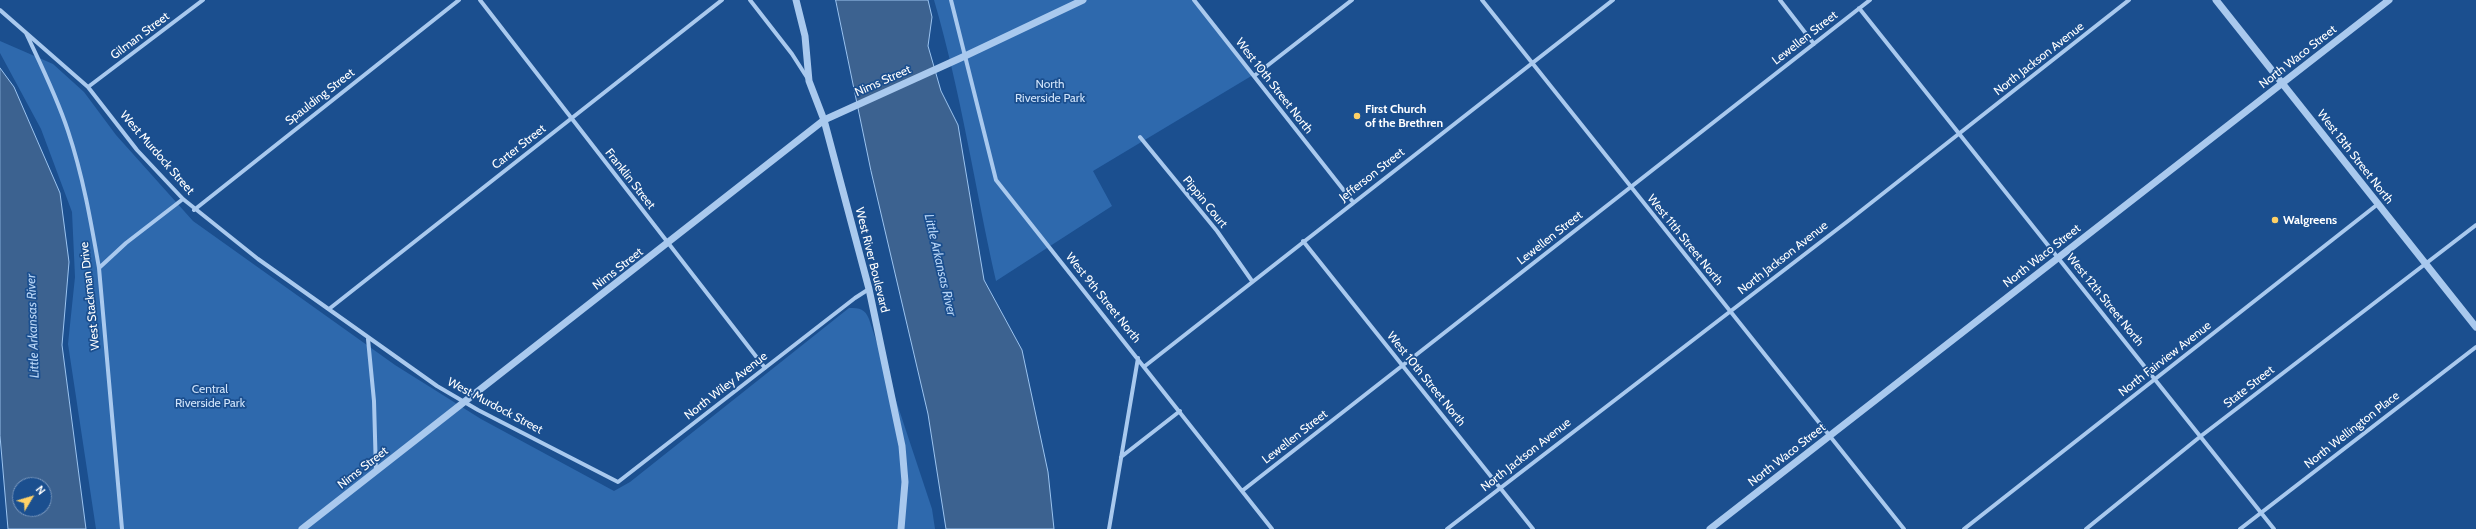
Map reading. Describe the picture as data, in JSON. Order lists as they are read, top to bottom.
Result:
{
  "streets": {
    "street": [
      "Gilman Street",
      "Lewellen Street",
      "North Waco Street",
      "North Jackson Avenue",
      "Nims Street",
      "West 10th Street North",
      "Spaulding Street",
      "Carter Street",
      "West Murdock Street",
      "West 13th Street North",
      "Jefferson Street",
      "Franklin Street",
      "Pippin Court",
      "West 11th Street North",
      "West River Boulevard",
      "West Stackman Drive",
      "West 9th Street North",
      "West 12th Street North",
      "North Fairview Avenue",
      "North Wiley Avenue",
      "State Street",
      "North Wellington Place"
    ]
  },
  "crossings": [
    ["Gilman Street", "West Murdock Street"],
    ["Lewellen Street", "West 10th Street North"],
    ["Lewellen Street", "West 11th Street North"],
    ["Lewellen Street", "West 9th Street North"],
    ["Lewellen Street", "West 12th Street North"],
    ["North Waco Street", "West 13th Street North"],
    ["North Waco Street", "West 11th Street North"],
    ["North Waco Street", "West 12th Street North"],
    ["North Jackson Avenue", "West 10th Street North"],
    ["North Jackson Avenue", "West 11th Street North"],
    ["North Jackson Avenue", "West 12th Street North"],
    ["Nims Street", "West Murdock Street"],
    ["Nims Street", "Franklin Street"],
    ["Nims Street", "West River Boulevard"],
    ["Nims Street", "West 9th Street North"],
    ["West 10th Street North", "Jefferson Street"],
    ["Spaulding Street", "West Murdock Street"],
    ["Carter Street", "West Murdock Street"],
    ["Carter Street", "Franklin Street"],
    ["West Murdock Street", "West Stackman Drive"],
    ["West Murdock Street", "North Wiley Avenue"],
    ["West 13th Street North", "North Fairview Avenue"],
    ["West 13th Street North", "State Street"],
    ["Jefferson Street", "Pippin Court"],
    ["Jefferson Street", "West 11th Street North"],
    ["Jefferson Street", "West 9th Street North"],
    ["Franklin Street", "North Wiley Avenue"],
    ["West River Boulevard", "North Wiley Avenue"],
    ["West 12th Street North", "North Fairview Avenue"],
    ["West 12th Street North", "State Street"],
    ["West 12th Street North", "North Wellington Place"]
  ],
  "water": ["Little Arkansas River"],
  "parks": ["North Riverside Park", "Central Riverside Park"],
  "places": ["First Church of the Brethren", "Walgreens"],
  "north": "top right"
}
